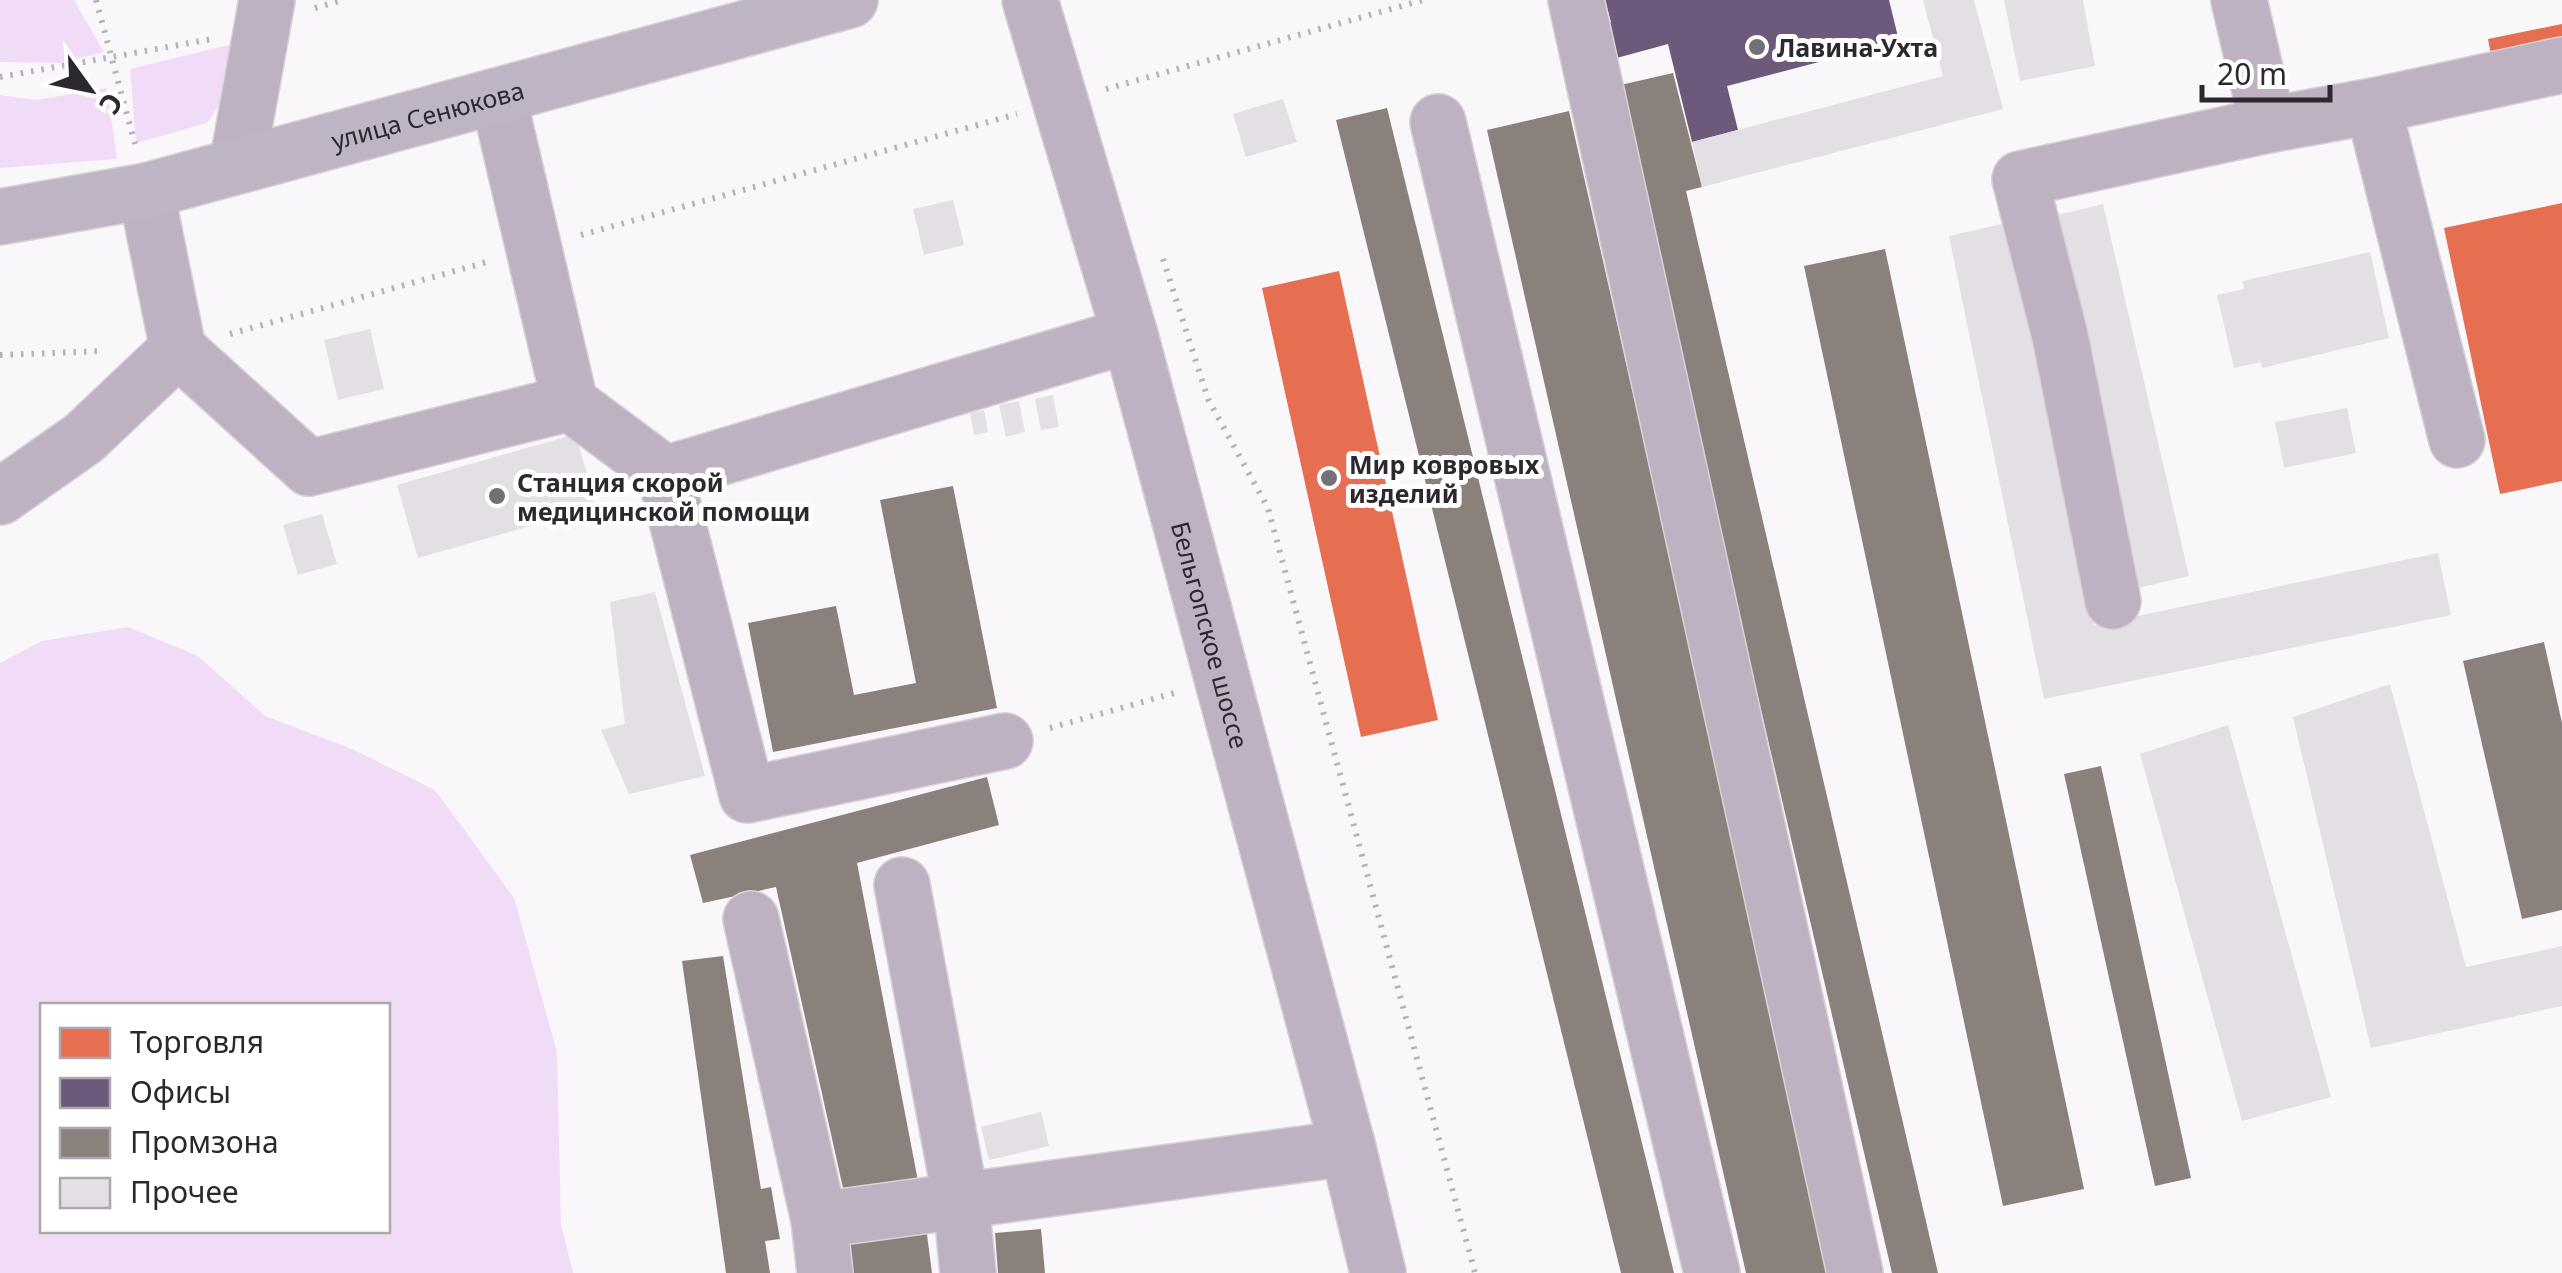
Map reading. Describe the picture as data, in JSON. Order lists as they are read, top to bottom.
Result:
{
  "streets": {
    "main road": ["улица Сенюкова"],
    "street": ["Бельгопское шоссе"]
  },
  "places": ["Лавина-Ухта", "Мир ковровых изделий", "Станция скорой медицинской помощи"],
  "legend": [
    "Торговля",
    "Офисы",
    "Промзона",
    "Прочее"
  ],
  "scale_bar": "20 m",
  "north": "bottom right"
}
